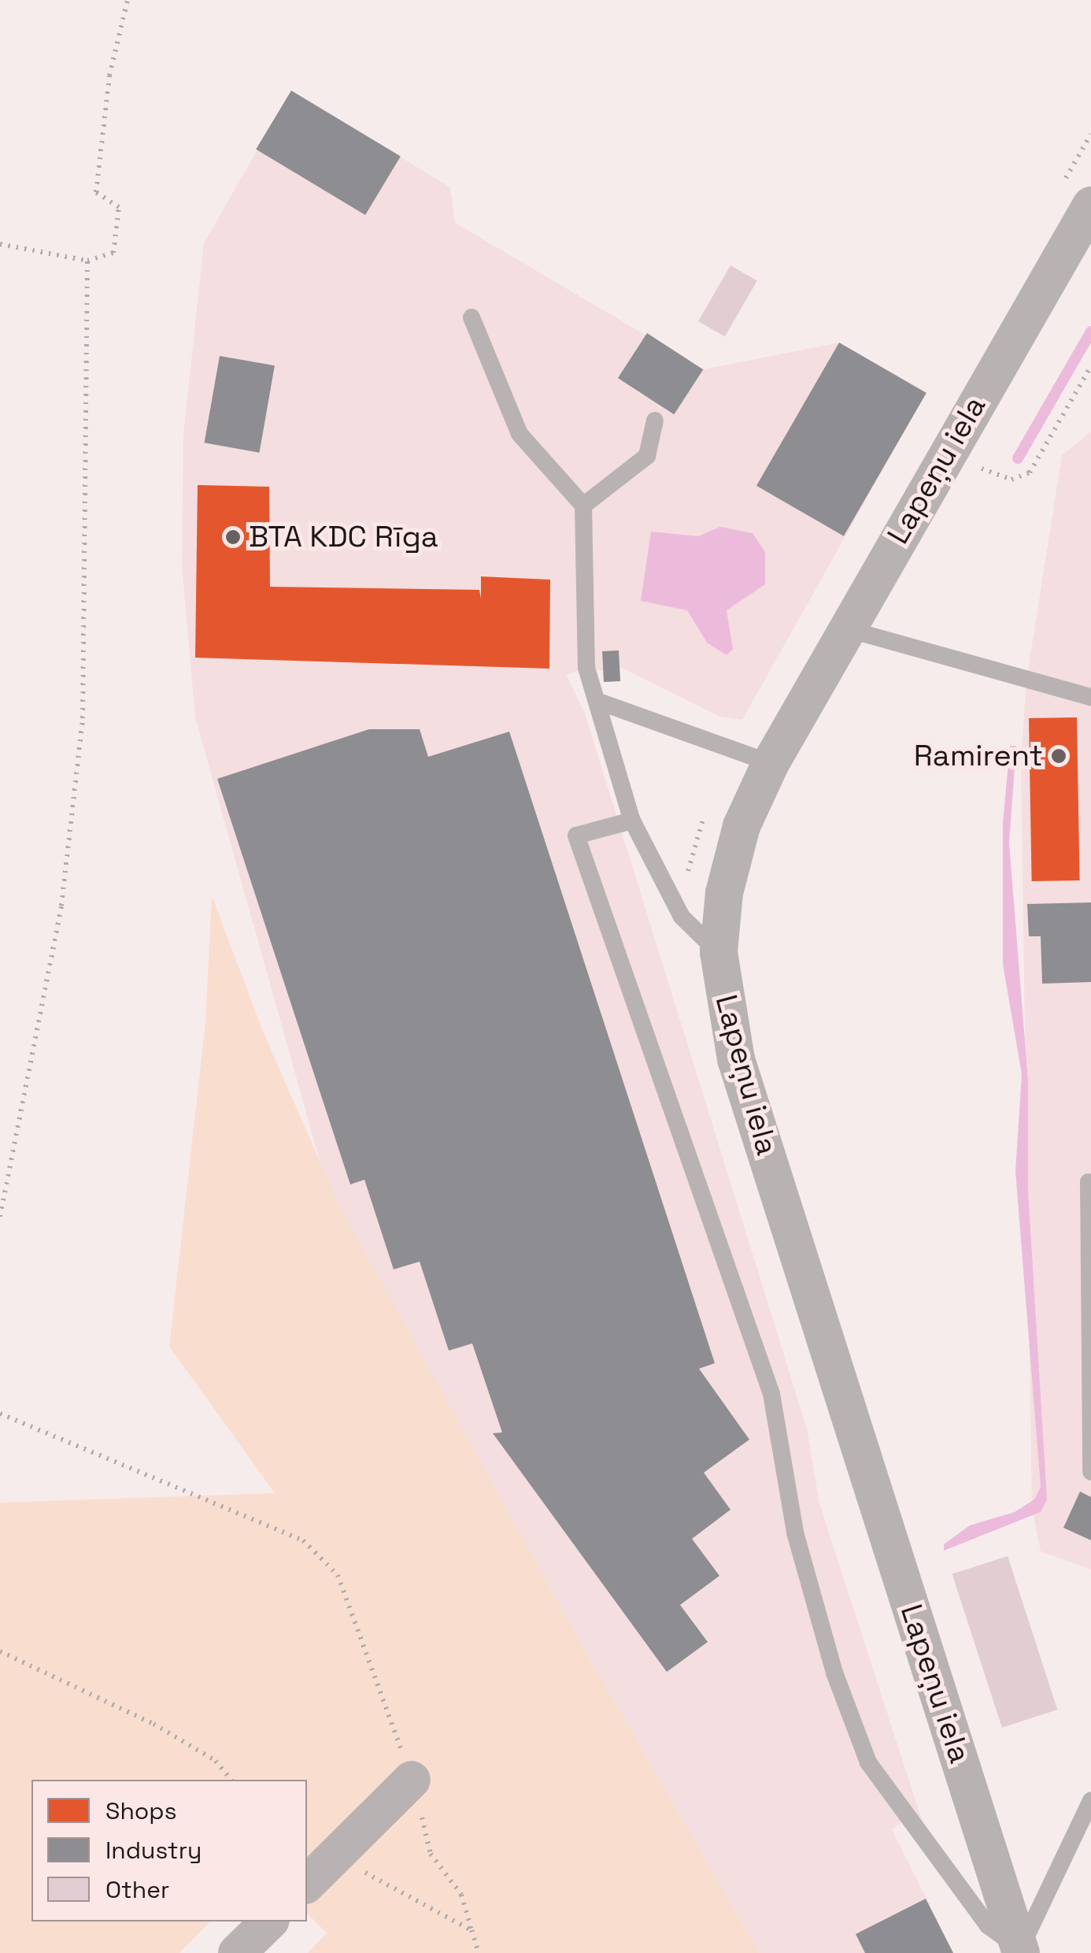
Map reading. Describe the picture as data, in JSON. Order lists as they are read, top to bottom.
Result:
{
  "streets": {
    "street": ["Lapeņu iela"]
  },
  "places": ["BTA KDC Rīga", "Ramirent"],
  "legend": ["Shops", "Industry", "Other"]
}
